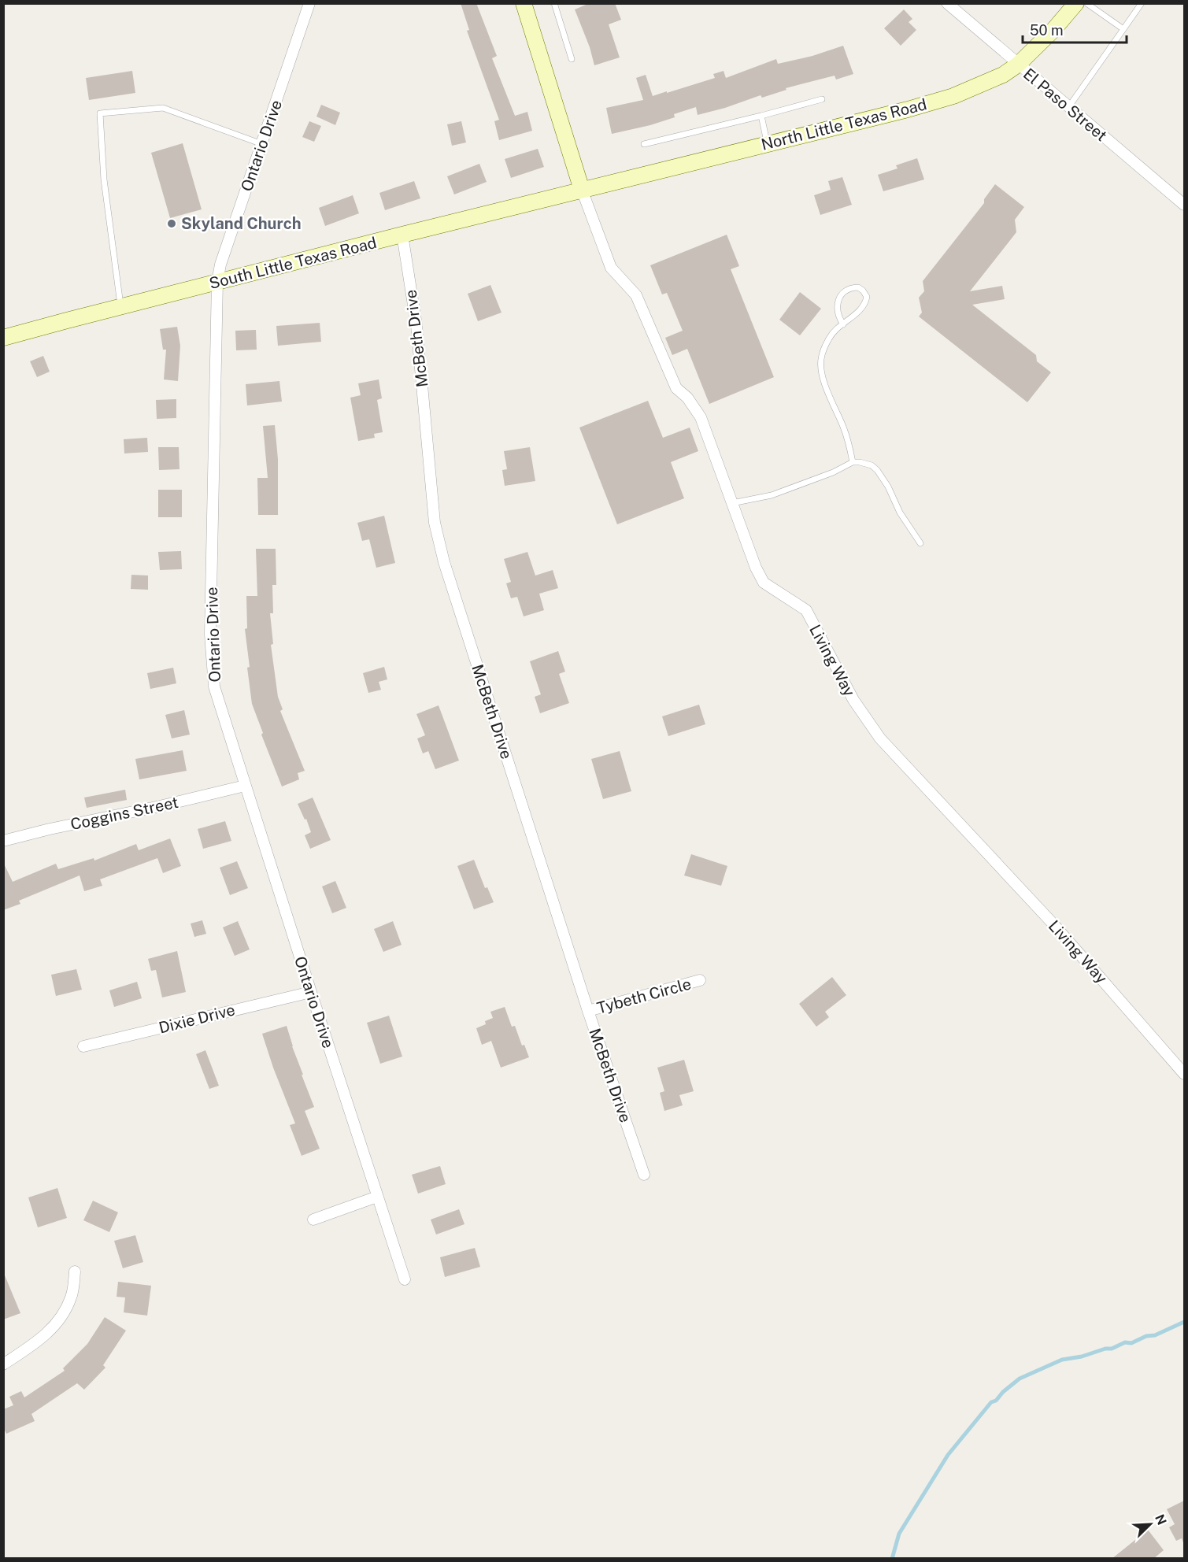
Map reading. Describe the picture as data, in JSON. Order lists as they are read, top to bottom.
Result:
{
  "streets": {
    "street": [
      "El Paso Street",
      "North Little Texas Road",
      "Ontario Drive",
      "South Little Texas Road",
      "McBeth Drive",
      "Living Way",
      "Coggins Street",
      "Tybeth Circle",
      "Dixie Drive"
    ]
  },
  "crossings": [
    ["El Paso Street", "North Little Texas Road"],
    ["North Little Texas Road", "South Little Texas Road"],
    ["North Little Texas Road", "Living Way"],
    ["Ontario Drive", "South Little Texas Road"],
    ["Ontario Drive", "Coggins Street"],
    ["Ontario Drive", "Dixie Drive"],
    ["South Little Texas Road", "McBeth Drive"],
    ["South Little Texas Road", "Living Way"],
    ["McBeth Drive", "Tybeth Circle"]
  ],
  "places": ["Skyland Church"],
  "scale_bar": "50 m",
  "north": "top right"
}
